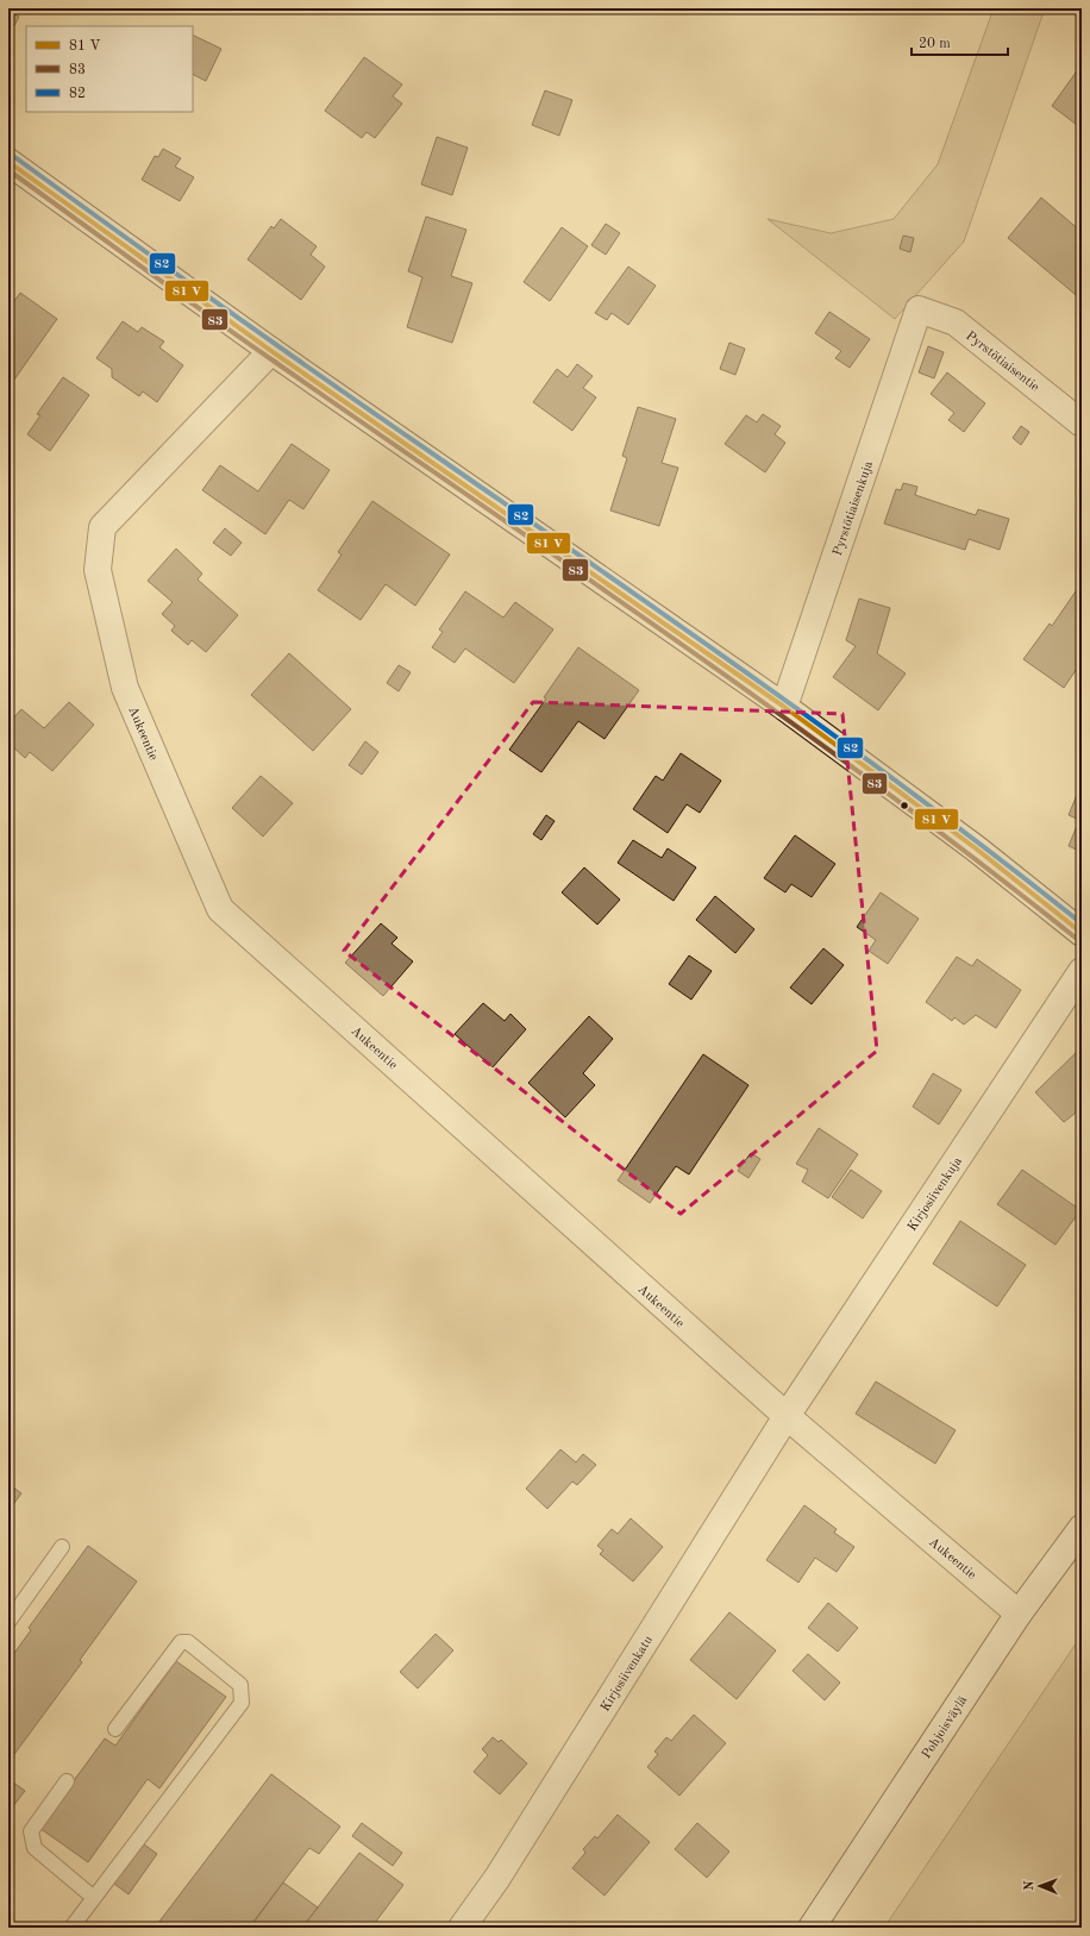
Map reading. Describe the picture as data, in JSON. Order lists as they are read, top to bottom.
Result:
{
  "streets": {
    "street": [
      "Pyrstötiaisentie",
      "Pyrstötiaisenkuja",
      "Aukeentie",
      "Kirjosiivenkuja",
      "Kirjosiivenkatu",
      "Pohjoisväylä"
    ]
  },
  "crossings": [
    ["Pyrstötiaisentie", "Pyrstötiaisenkuja"],
    ["Aukeentie", "Kirjosiivenkuja"],
    ["Aukeentie", "Kirjosiivenkatu"],
    ["Aukeentie", "Pohjoisväylä"],
    ["Kirjosiivenkuja", "Kirjosiivenkatu"]
  ],
  "lines": ["transit line 82", "transit line 83"],
  "legend": ["81 V", "83", "82"],
  "scale_bar": "20 m",
  "north": "left"
}
